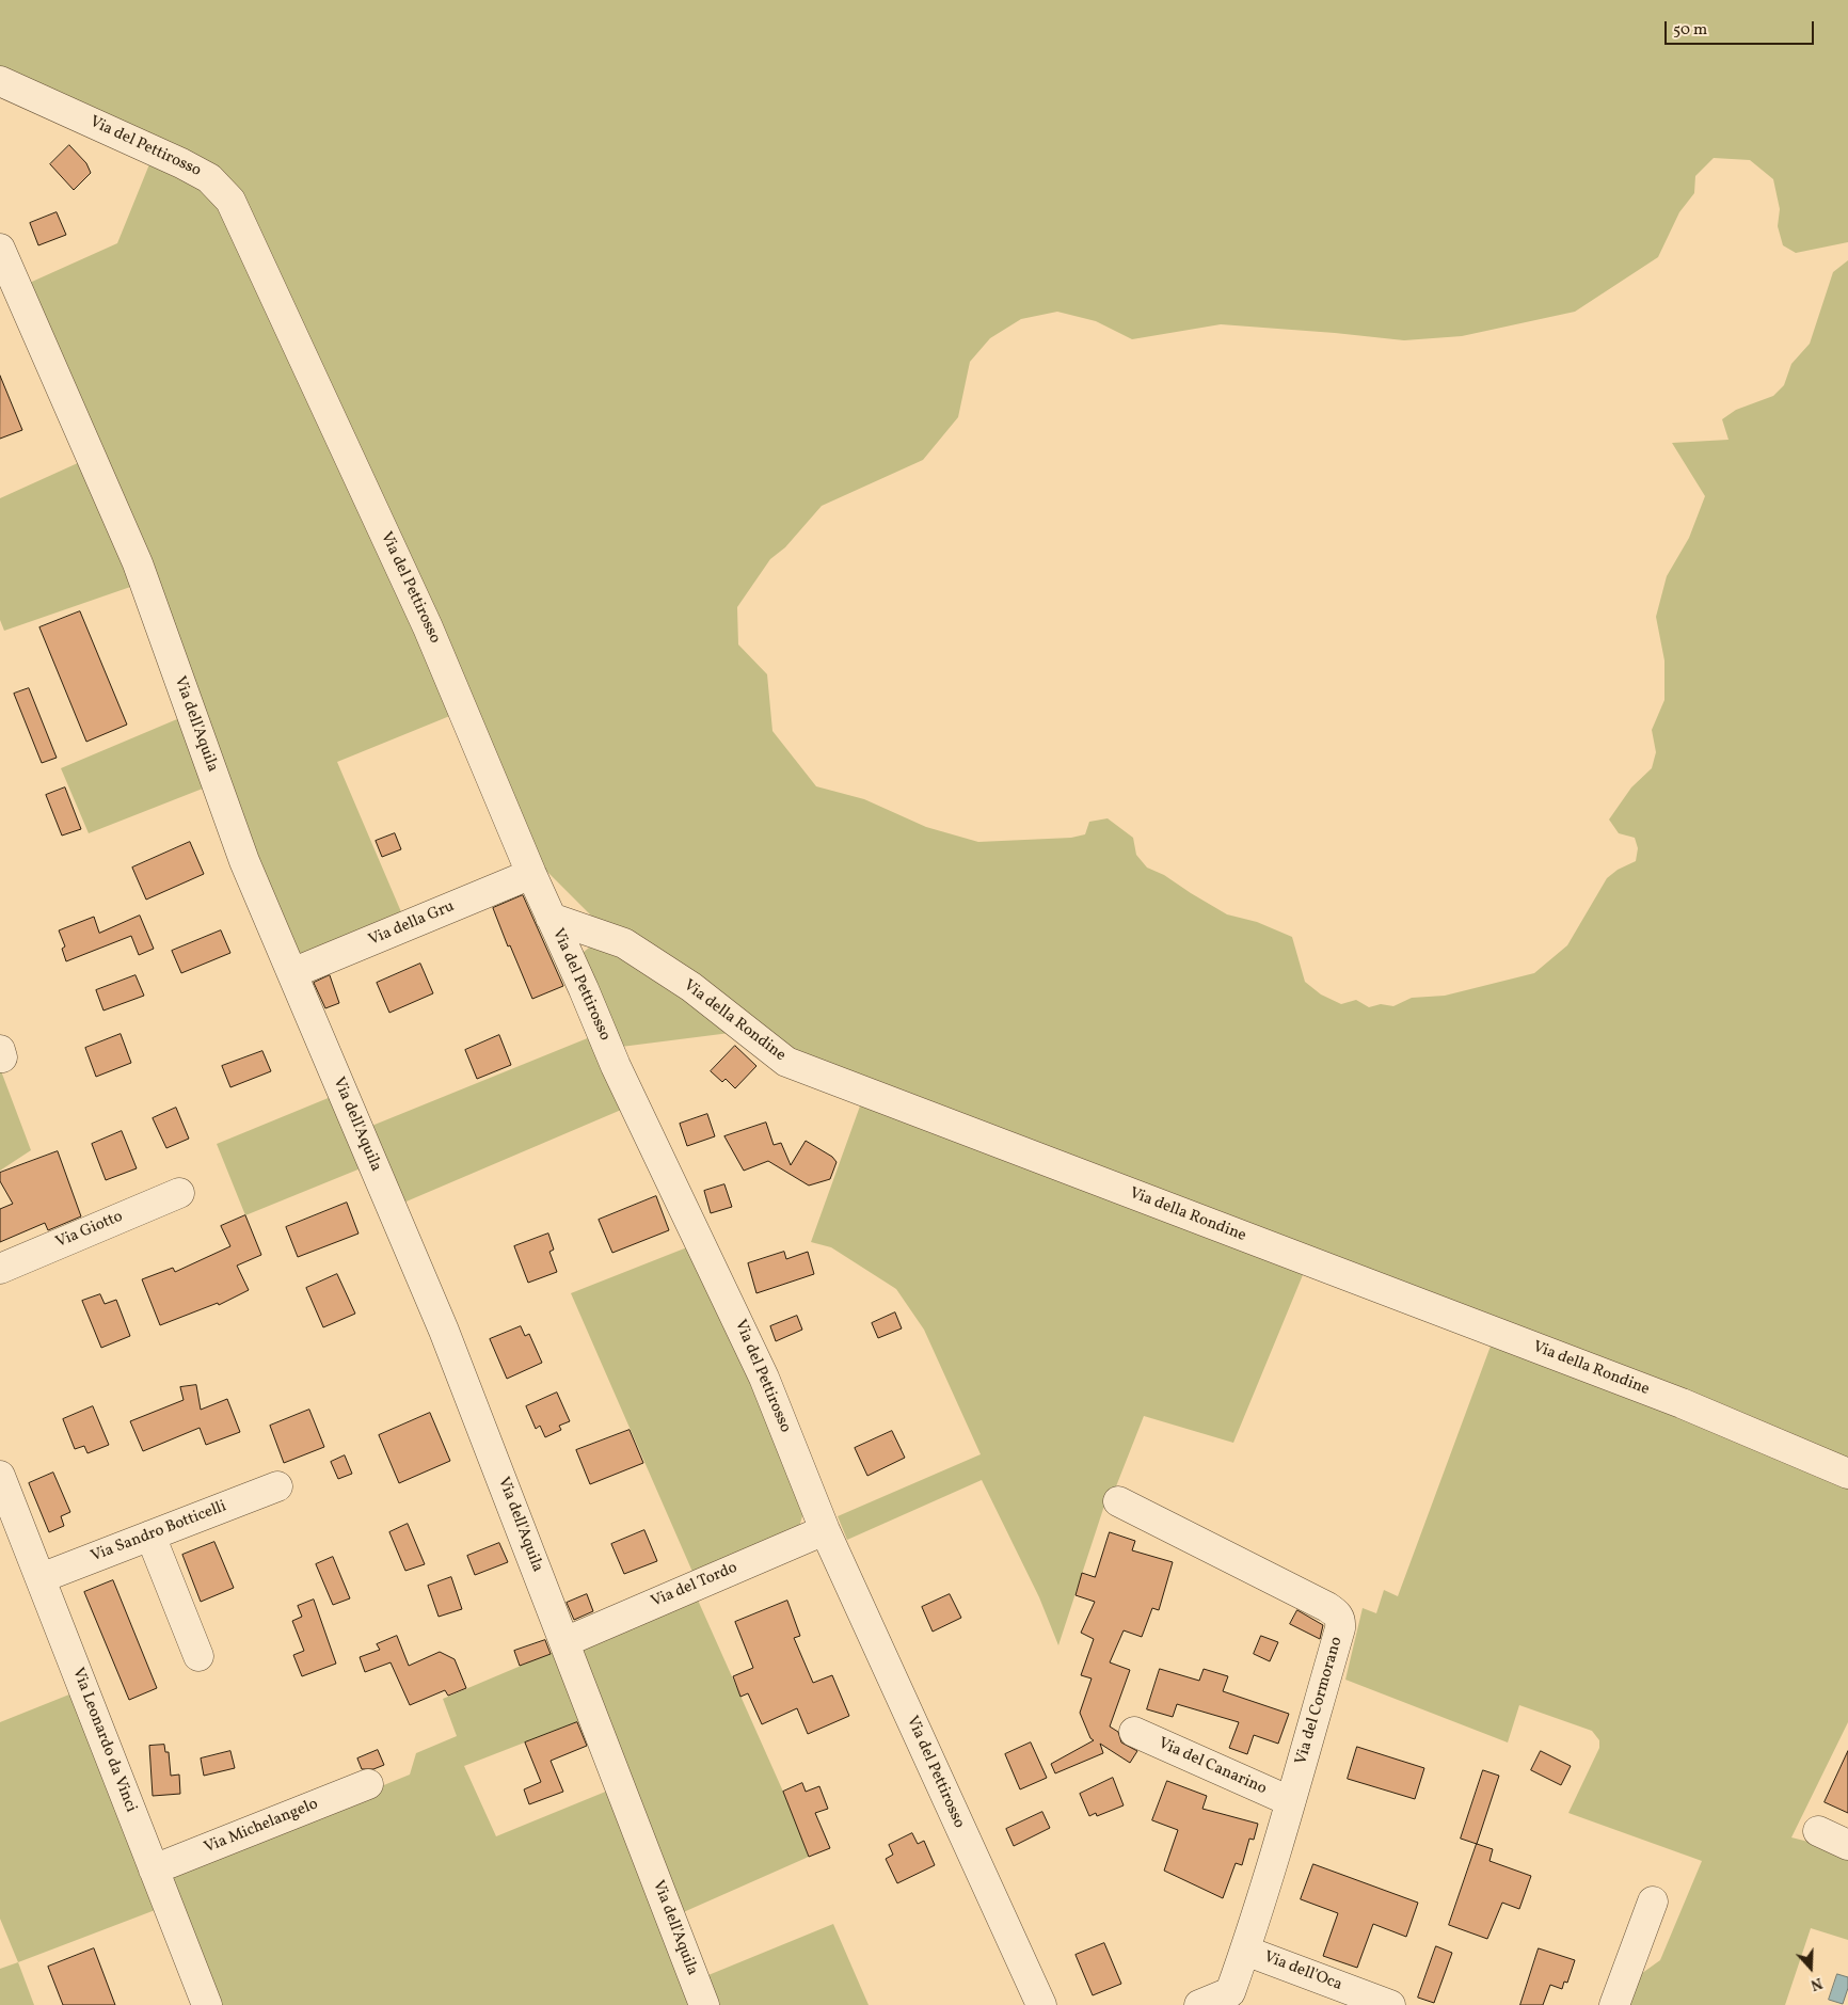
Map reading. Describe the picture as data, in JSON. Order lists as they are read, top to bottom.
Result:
{
  "streets": {
    "street": [
      "Via del Pettirosso",
      "Via dell'Aquila",
      "Via della Gru",
      "Via della Rondine",
      "Via Giotto",
      "Via Sandro Botticelli",
      "Via del Tordo",
      "Via del Cormorano",
      "Via Leonardo da Vinci",
      "Via del Canarino",
      "Via Michelangelo",
      "Via dell'Oca"
    ]
  },
  "crossings": [
    ["Via del Pettirosso", "Via della Gru"],
    ["Via del Pettirosso", "Via della Rondine"],
    ["Via del Pettirosso", "Via del Tordo"],
    ["Via dell'Aquila", "Via della Gru"],
    ["Via dell'Aquila", "Via del Tordo"],
    ["Via Sandro Botticelli", "Via Leonardo da Vinci"],
    ["Via del Cormorano", "Via del Canarino"],
    ["Via del Cormorano", "Via dell'Oca"],
    ["Via Leonardo da Vinci", "Via Michelangelo"]
  ],
  "scale_bar": "50 m",
  "north": "bottom"
}
